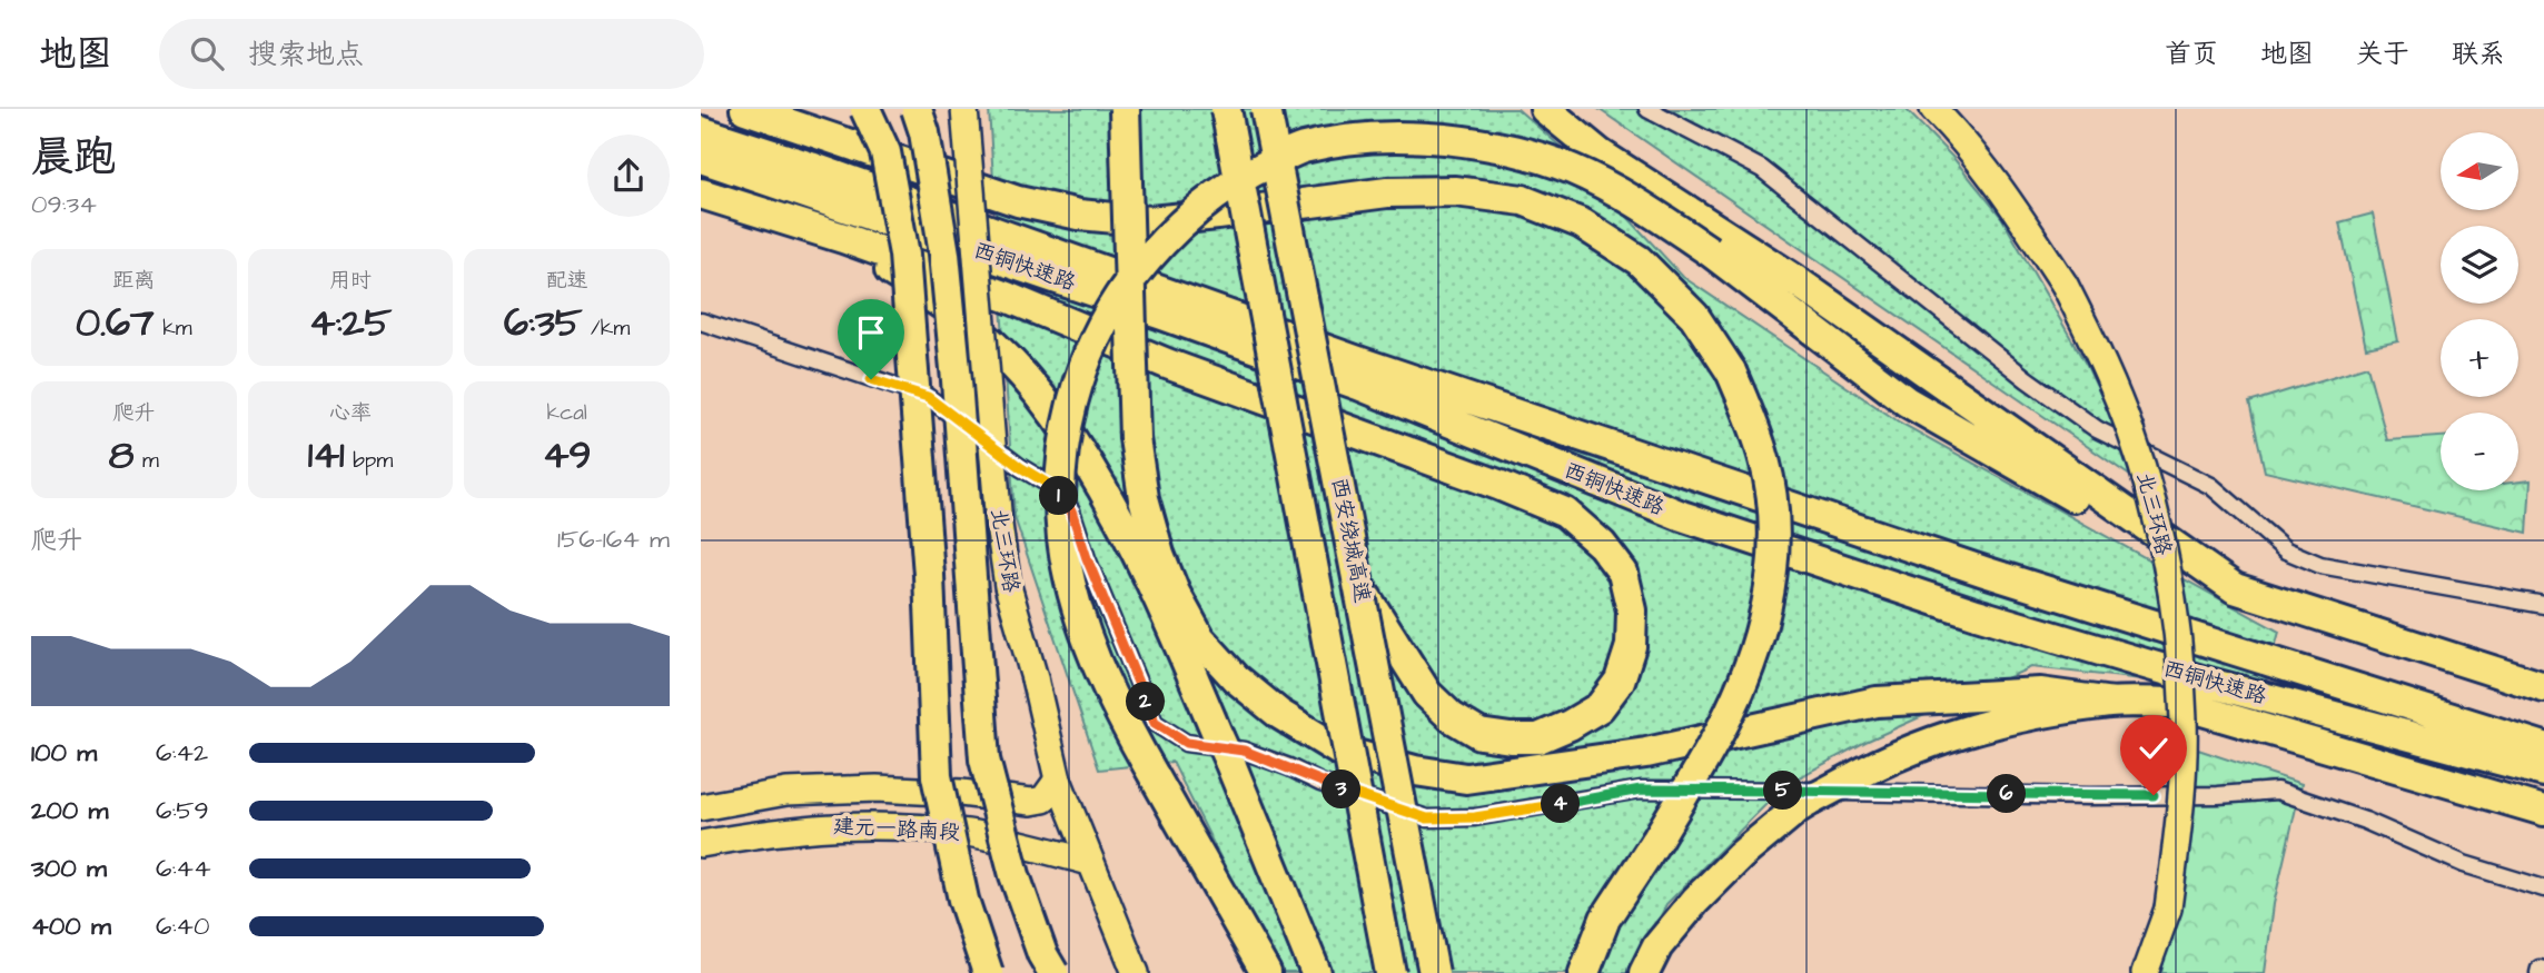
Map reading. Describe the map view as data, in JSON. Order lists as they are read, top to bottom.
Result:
{
  "streets": {
    "highway": ["西铜快速路", "西安绕城高速"],
    "main road": ["北三环路", "建元一路南段"]
  },
  "crossings": [
    ["北三环路", "建元一路南段"]
  ],
  "north": "left",
  "page": {
    "header": "地图",
    "search": "搜索地点",
    "nav": [
      "首页",
      "地图",
      "关于",
      "联系"
    ],
    "heading": ["晨跑", "09:34"],
    "map_buttons": ["+", "−"],
    "stats": [
      ["距离", "0.67 km"],
      ["用时", "4:25"],
      ["配速", "6:35 /km"],
      ["爬升", "8 m"],
      ["心率", "141 bpm"],
      ["kcal", "49"]
    ],
    "pins": [
      "1",
      "2",
      "3",
      "5",
      "6",
      "4"
    ],
    "chart": ["爬升", "156–164 m"],
    "list": [
      {
        "name": "100 m",
        "note": "6:42"
      },
      {
        "name": "200 m",
        "note": "6:59"
      },
      {
        "name": "300 m",
        "note": "6:44"
      },
      {
        "name": "400 m",
        "note": "6:40"
      }
    ]
  }
}
